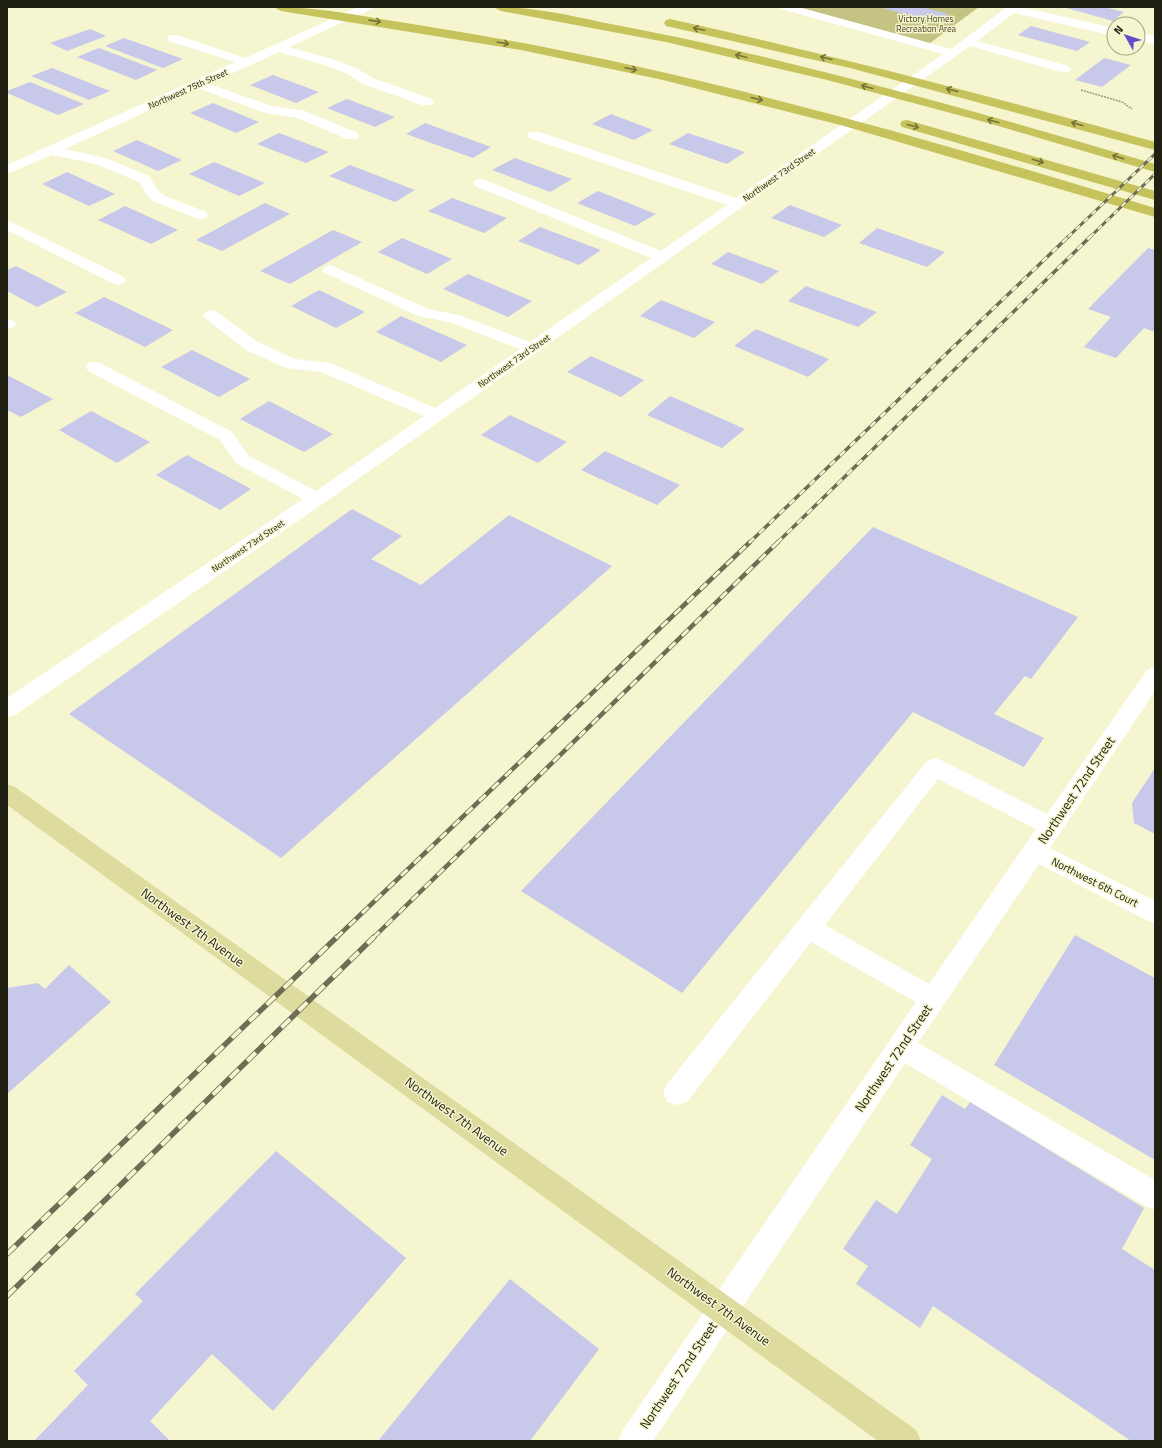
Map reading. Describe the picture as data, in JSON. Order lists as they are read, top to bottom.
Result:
{
  "streets": {
    "main road": ["Northwest 7th Avenue"],
    "street": [
      "Northwest 75th Street",
      "Northwest 73rd Street",
      "Northwest 72nd Street",
      "Northwest 6th Court"
    ]
  },
  "crossings": [
    ["Northwest 72nd Street", "Northwest 6th Court"],
    ["Northwest 72nd Street", "Northwest 7th Avenue"]
  ],
  "parks": ["Victory Homes Recreation Area"],
  "north": "top left"
}
